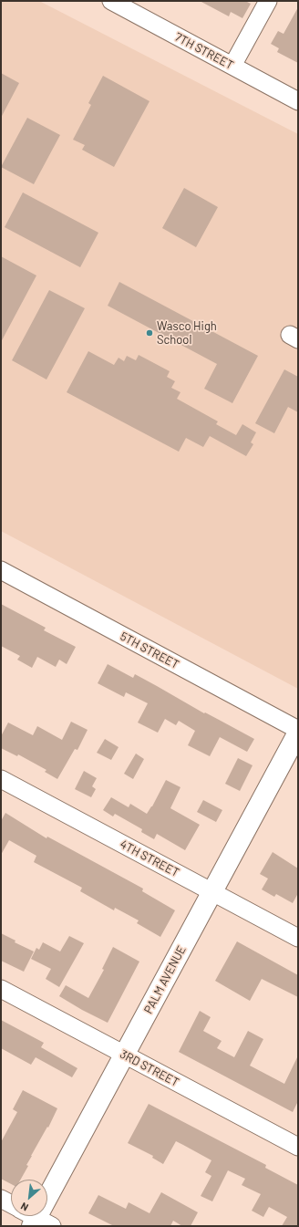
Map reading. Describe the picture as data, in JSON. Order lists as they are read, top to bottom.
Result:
{
  "streets": {
    "main road": ["PALM AVENUE"],
    "street": [
      "7TH STREET",
      "5TH STREET",
      "4TH STREET",
      "3RD STREET"
    ]
  },
  "crossings": [
    ["4TH STREET", "PALM AVENUE"],
    ["PALM AVENUE", "3RD STREET"]
  ],
  "places": ["Wasco High School"],
  "north": "bottom left"
}
